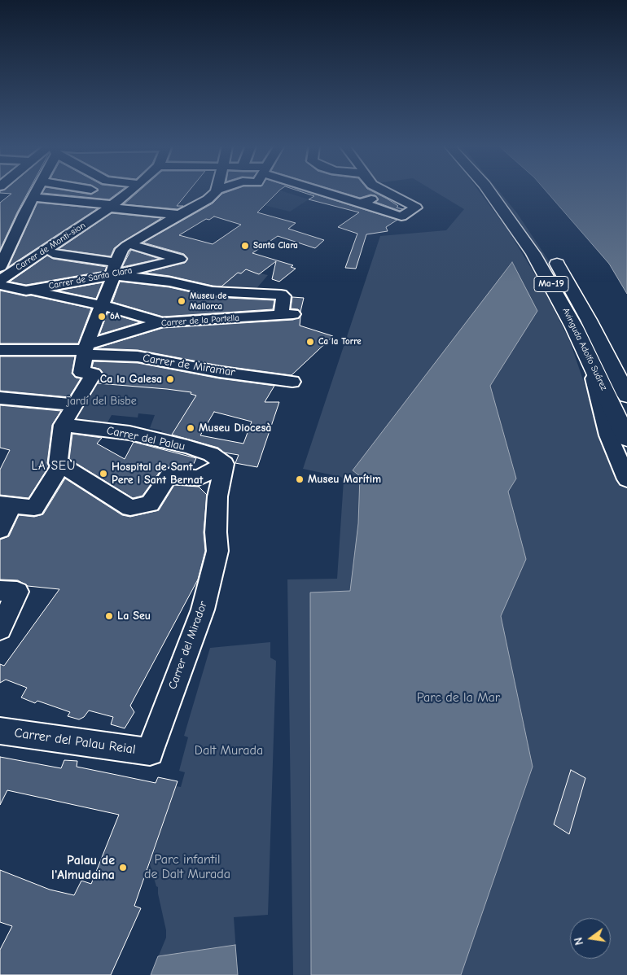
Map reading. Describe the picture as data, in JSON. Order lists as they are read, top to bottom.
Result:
{
  "streets": {
    "highway": ["Ma-19", "Avinguda Adolfo Suárez"],
    "street": [
      "Carrer de Monti-sion",
      "Carrer de Santa Clara",
      "Carrer de la Portella",
      "Carrer de Miramar",
      "Carrer del Palau",
      "Carrer del Mirador",
      "Carrer del Palau Reial"
    ]
  },
  "crossings": [
    ["Carrer de Santa Clara", "Carrer de la Portella"],
    ["Carrer de la Portella", "Carrer de Miramar"],
    ["Carrer del Palau", "Carrer del Mirador"],
    ["Carrer del Mirador", "Carrer del Palau Reial"]
  ],
  "districts": ["LA SEU"],
  "parks": [
    "jardí del Bisbe",
    "Parc de la Mar",
    "Dalt Murada",
    "Parc infantil de Dalt Murada"
  ],
  "places": [
    "Santa Clara",
    "Museu de Mallorca",
    "6A",
    "Ca la Torre",
    "Ca la Galesa",
    "Museu Diocesà",
    "Hospital de Sant Pere i Sant Bernat",
    "Museu Marítim",
    "La Seu",
    "Palau de l'Almudaina"
  ],
  "north": "left"
}
